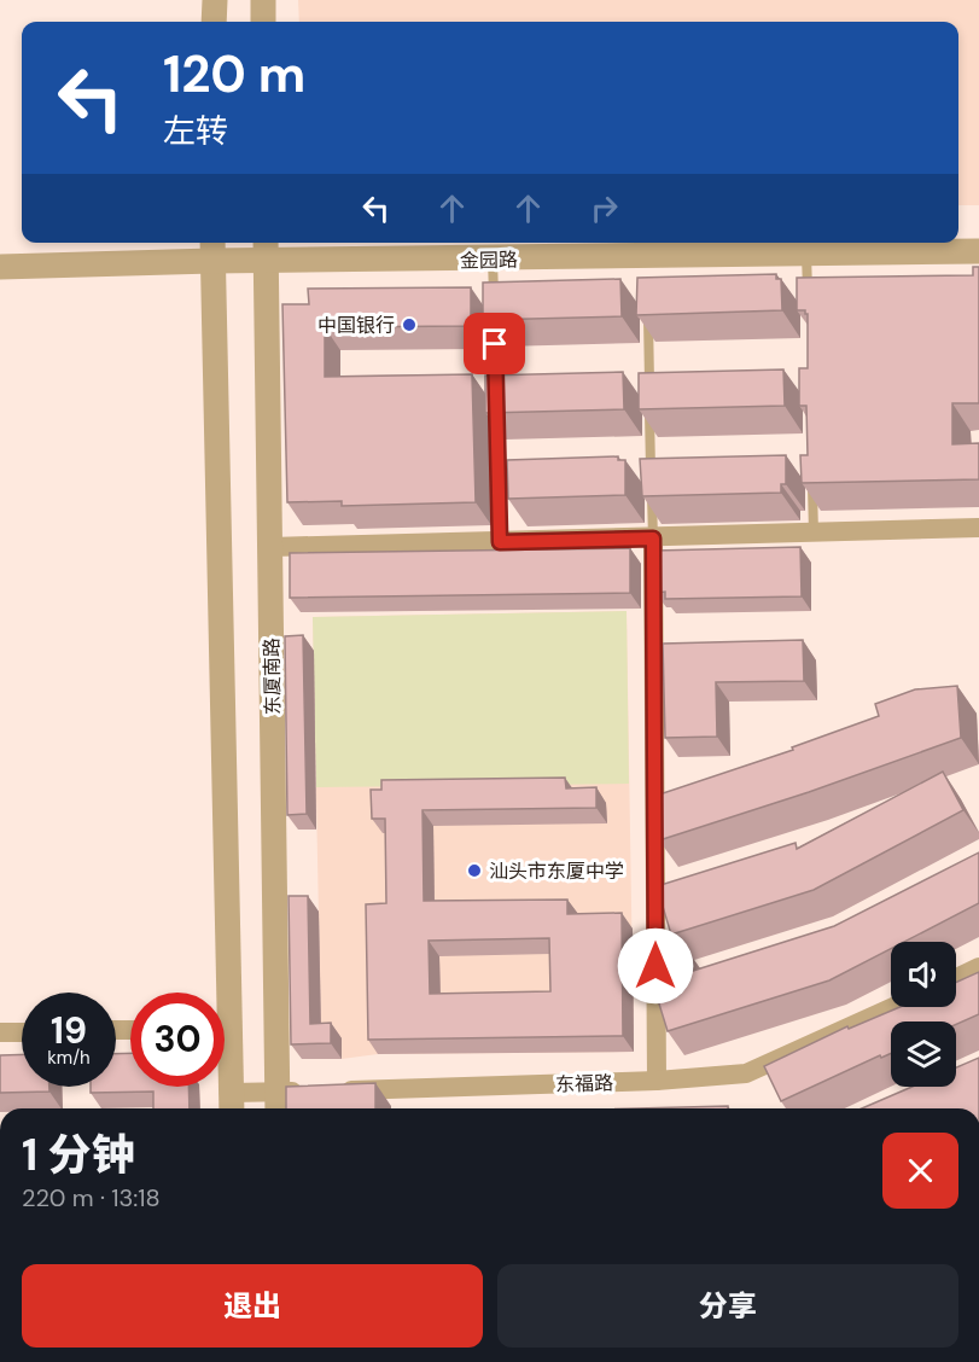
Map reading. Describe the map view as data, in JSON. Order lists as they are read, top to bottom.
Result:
{
  "streets": {
    "street": ["金园路", "东厦南路", "东福路"]
  },
  "crossings": [
    ["金园路", "东厦南路"]
  ],
  "places": ["中国银行", "汕头市东厦中学"],
  "page": {
    "turn": ["120 m", "左转"],
    "speed": "19 km/h",
    "limit": "30",
    "heading": ["1 分钟", "220 m · 13:18"],
    "buttons": ["退出", "分享"]
  }
}
